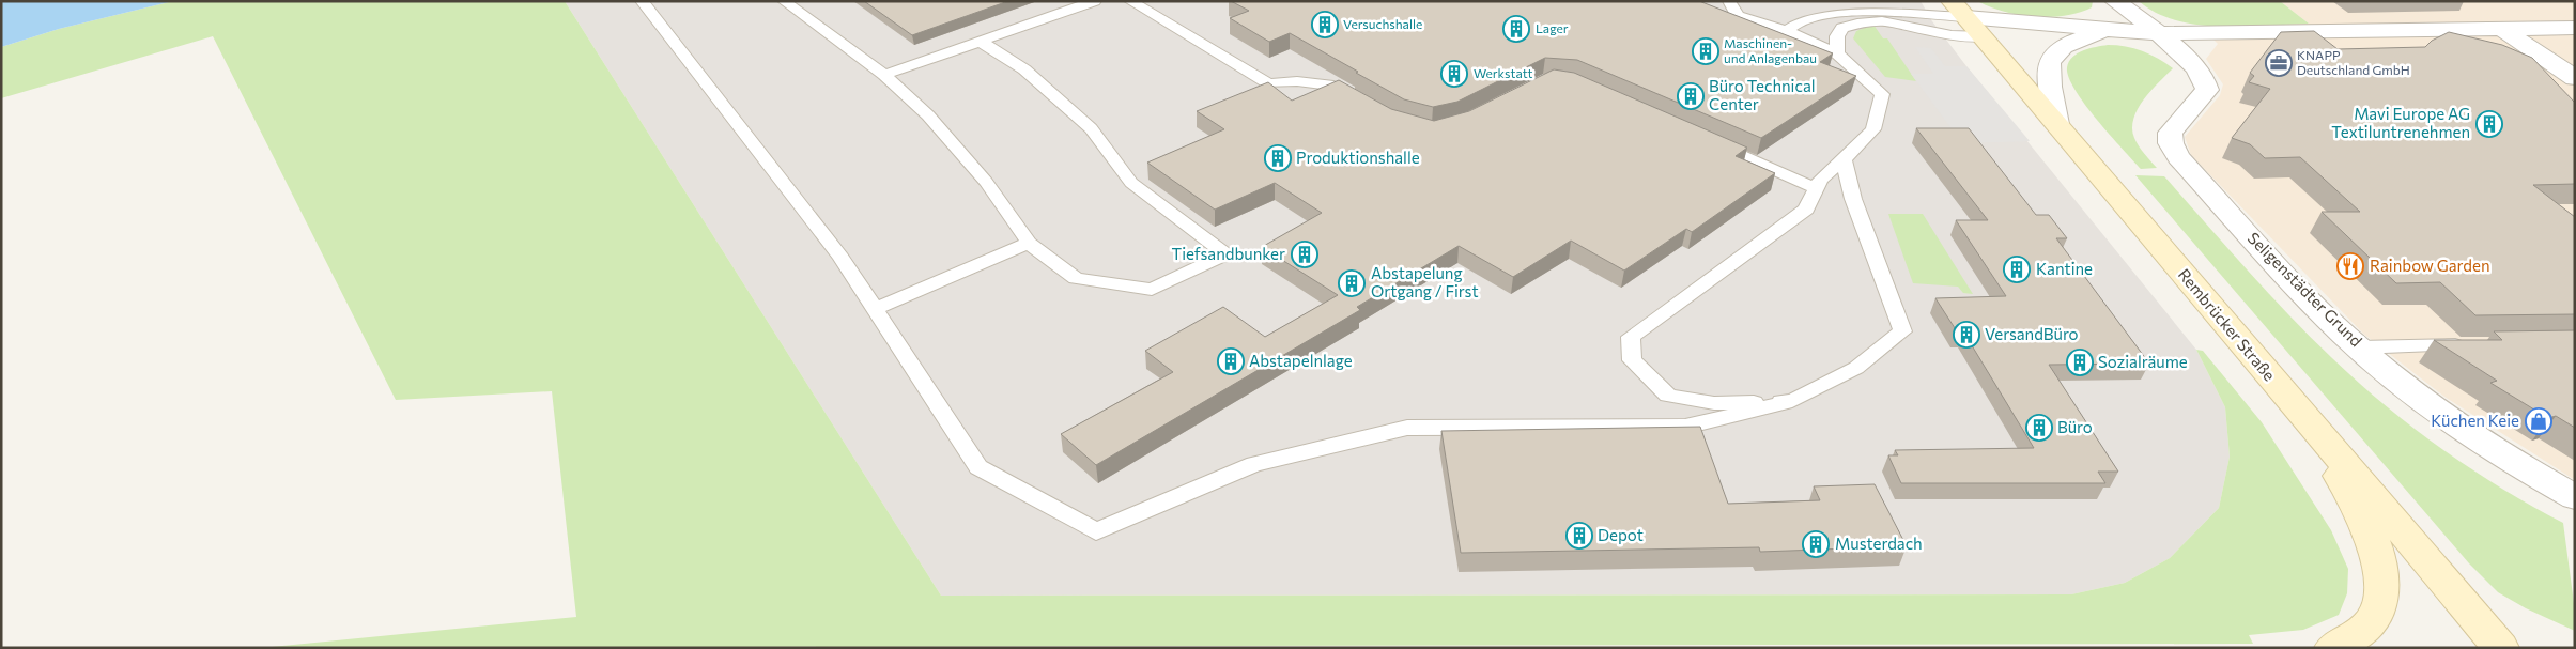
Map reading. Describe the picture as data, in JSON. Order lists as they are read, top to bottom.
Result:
{
  "streets": {
    "main road": ["Rembrücker Straße"],
    "street": ["Seligenstädter Grund"]
  },
  "places": {
    "building": [
      "Versuchshalle",
      "Lager",
      "Maschinen- und Anlagenbau",
      "Werkstatt",
      "Büro Technical Center",
      "Mavi Europe AG Textiluntrenehmen",
      "Produktionshalle",
      "Tiefsandbunker",
      "Kantine",
      "Abstapelung Ortgang / First",
      "VersandBüro",
      "Abstapelnlage",
      "Sozialräume",
      "Büro",
      "Depot",
      "Musterdach"
    ],
    "office": ["KNAPP Deutschland GmbH"],
    "restaurant": ["Rainbow Garden"],
    "shop": ["Küchen Keie"]
  }
}
